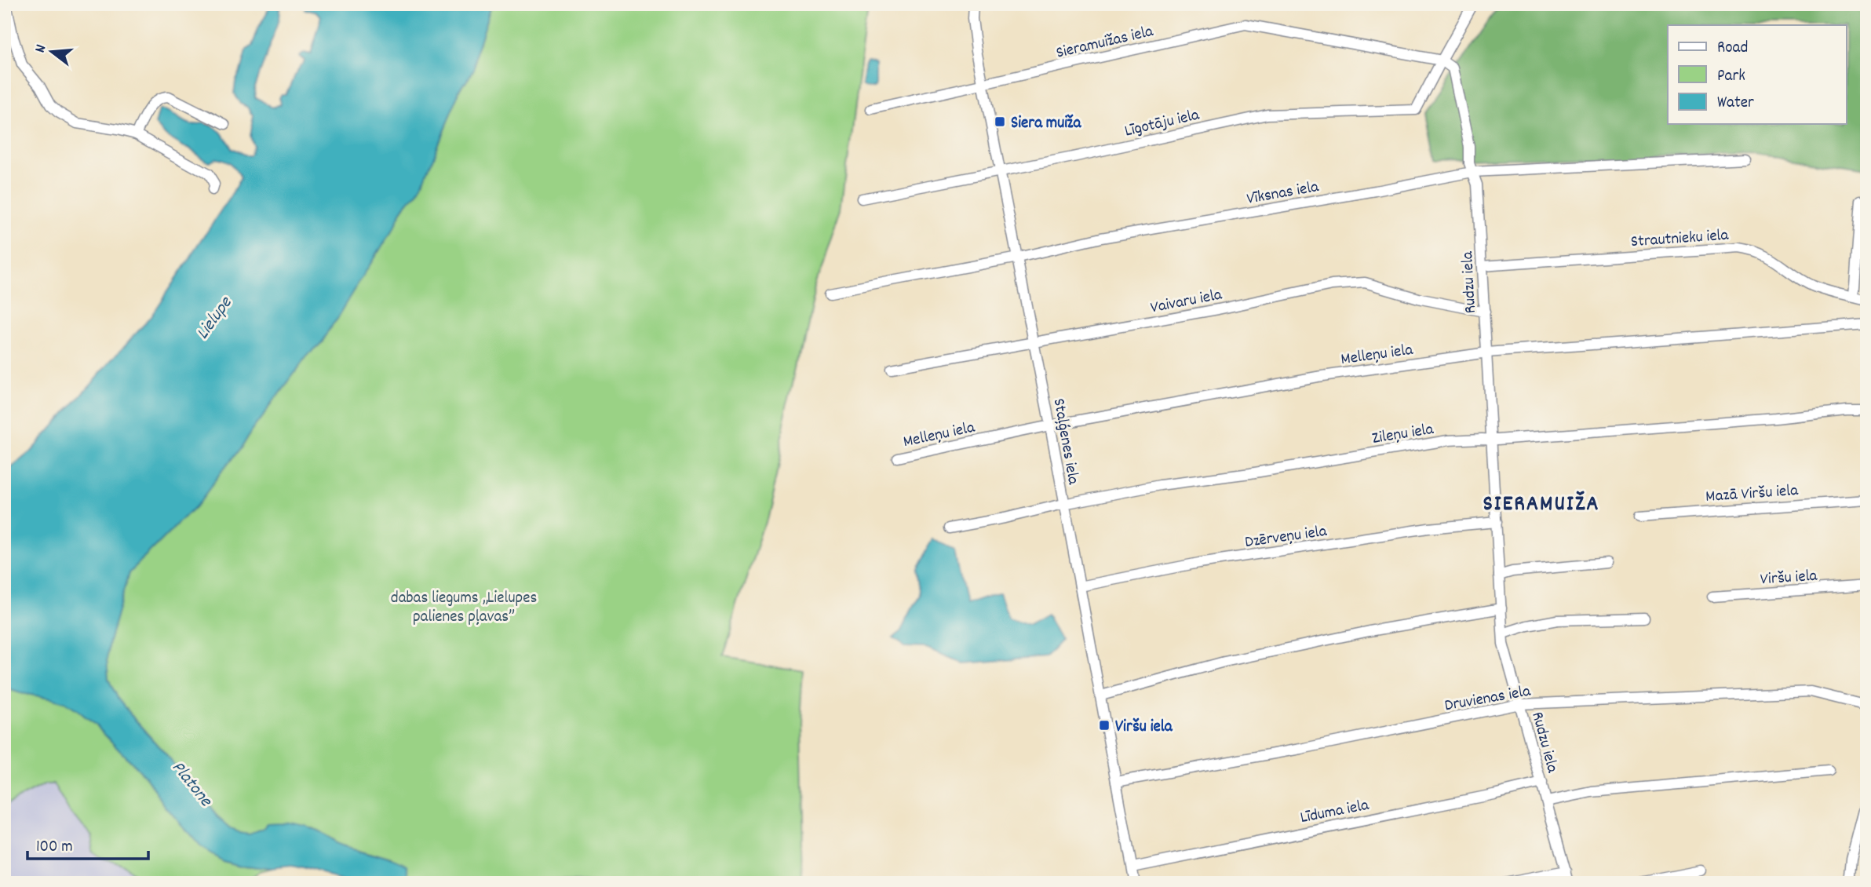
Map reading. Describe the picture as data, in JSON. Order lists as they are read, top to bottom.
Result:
{
  "streets": {
    "street": [
      "Sieramuižas iela",
      "Līgotāju iela",
      "Vīksnas iela",
      "Strautnieku iela",
      "Rudzu iela",
      "Vaivaru iela",
      "Melleņu iela",
      "Zileņu iela",
      "Staļģenes iela",
      "Mazā Viršu iela",
      "Dzērveņu iela",
      "Viršu iela",
      "Druvienas iela",
      "Līduma iela"
    ]
  },
  "crossings": [
    ["Sieramuižas iela", "Līgotāju iela"],
    ["Sieramuižas iela", "Rudzu iela"],
    ["Sieramuižas iela", "Staļģenes iela"],
    ["Līgotāju iela", "Rudzu iela"],
    ["Līgotāju iela", "Staļģenes iela"],
    ["Vīksnas iela", "Rudzu iela"],
    ["Vīksnas iela", "Staļģenes iela"],
    ["Strautnieku iela", "Rudzu iela"],
    ["Rudzu iela", "Vaivaru iela"],
    ["Rudzu iela", "Melleņu iela"],
    ["Rudzu iela", "Zileņu iela"],
    ["Rudzu iela", "Dzērveņu iela"],
    ["Rudzu iela", "Druvienas iela"],
    ["Rudzu iela", "Līduma iela"],
    ["Vaivaru iela", "Staļģenes iela"],
    ["Melleņu iela", "Staļģenes iela"],
    ["Zileņu iela", "Staļģenes iela"],
    ["Staļģenes iela", "Dzērveņu iela"],
    ["Staļģenes iela", "Druvienas iela"],
    ["Staļģenes iela", "Līduma iela"]
  ],
  "districts": ["SIERAMUIŽA"],
  "water": ["Lielupe", "Platone"],
  "parks": ["dabas liegums „Lielupes palienes pļavas”"],
  "places": {
    "transit": ["Siera muiža", "Viršu iela"]
  },
  "legend": ["Road", "Park", "Water"],
  "scale_bar": "100 m",
  "north": "left"
}
